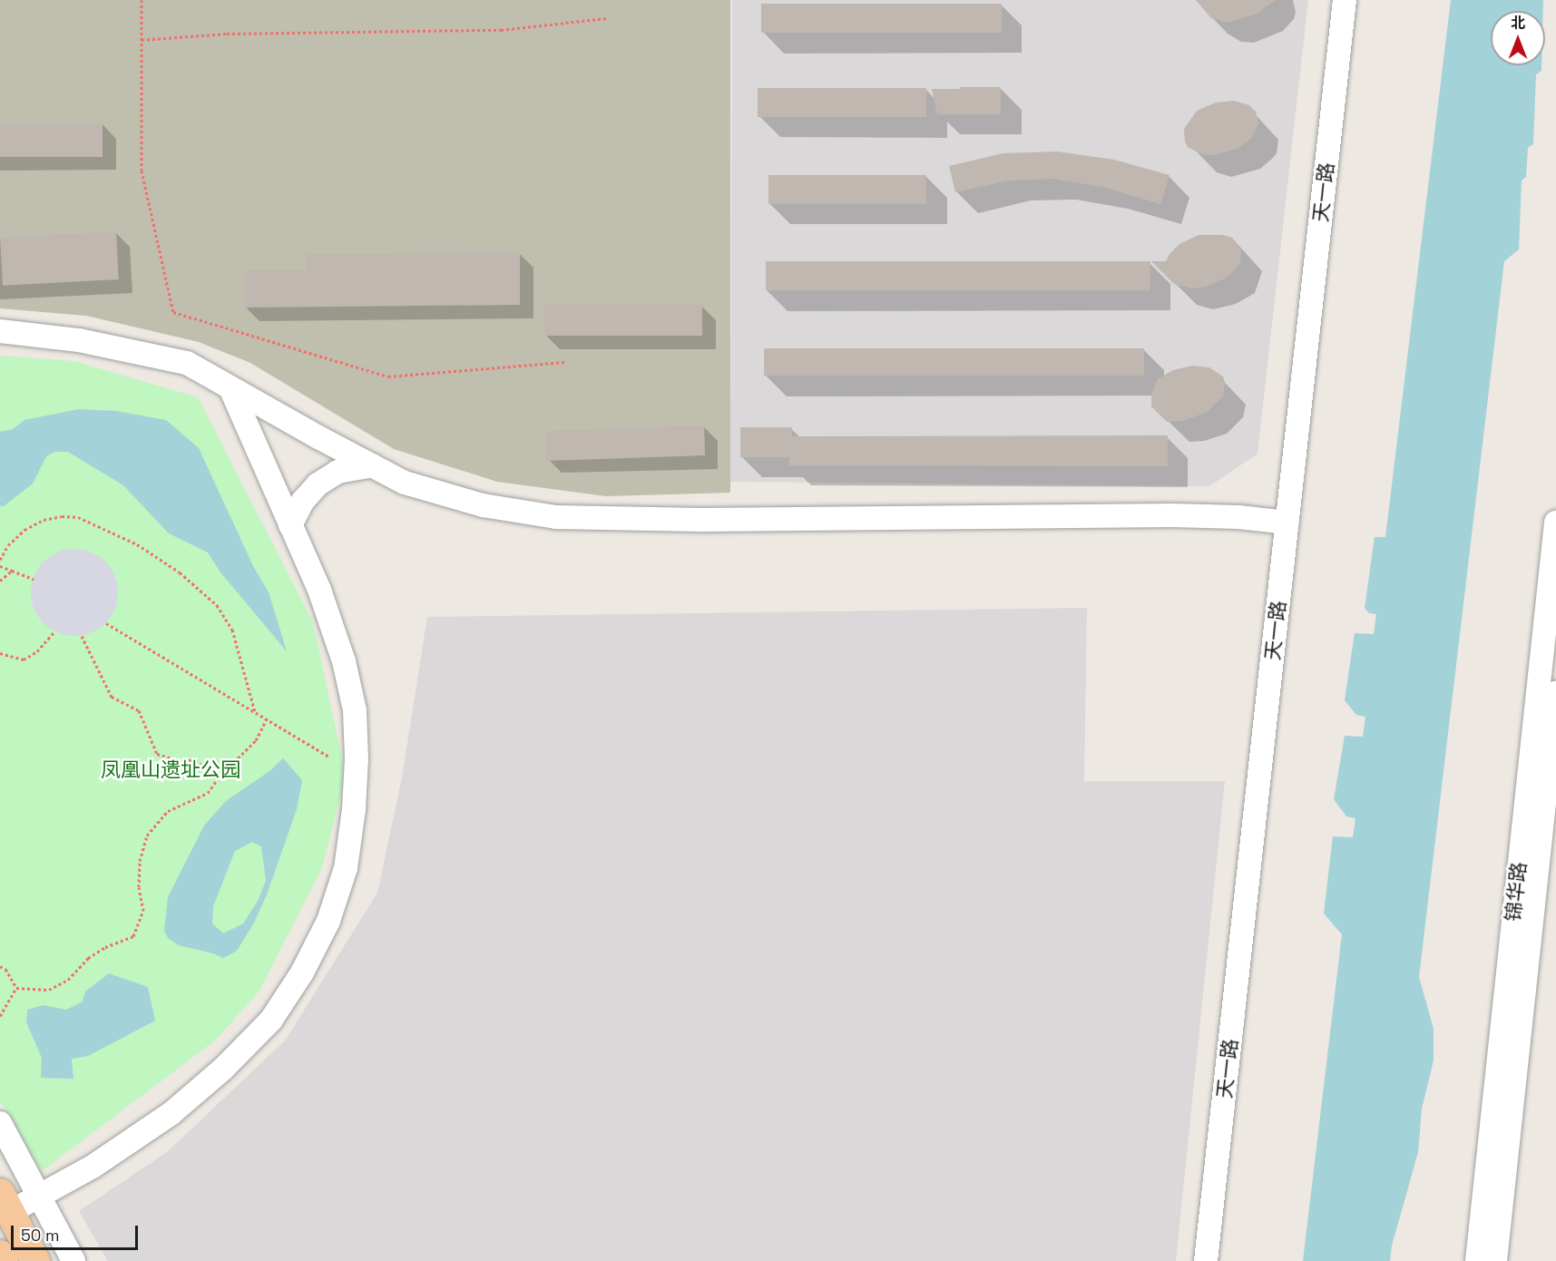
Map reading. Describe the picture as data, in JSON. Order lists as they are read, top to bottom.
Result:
{
  "streets": {
    "street": ["天一路", "锦华路"]
  },
  "parks": ["凤凰山遗址公园"],
  "scale_bar": "50 m",
  "north": "top"
}
